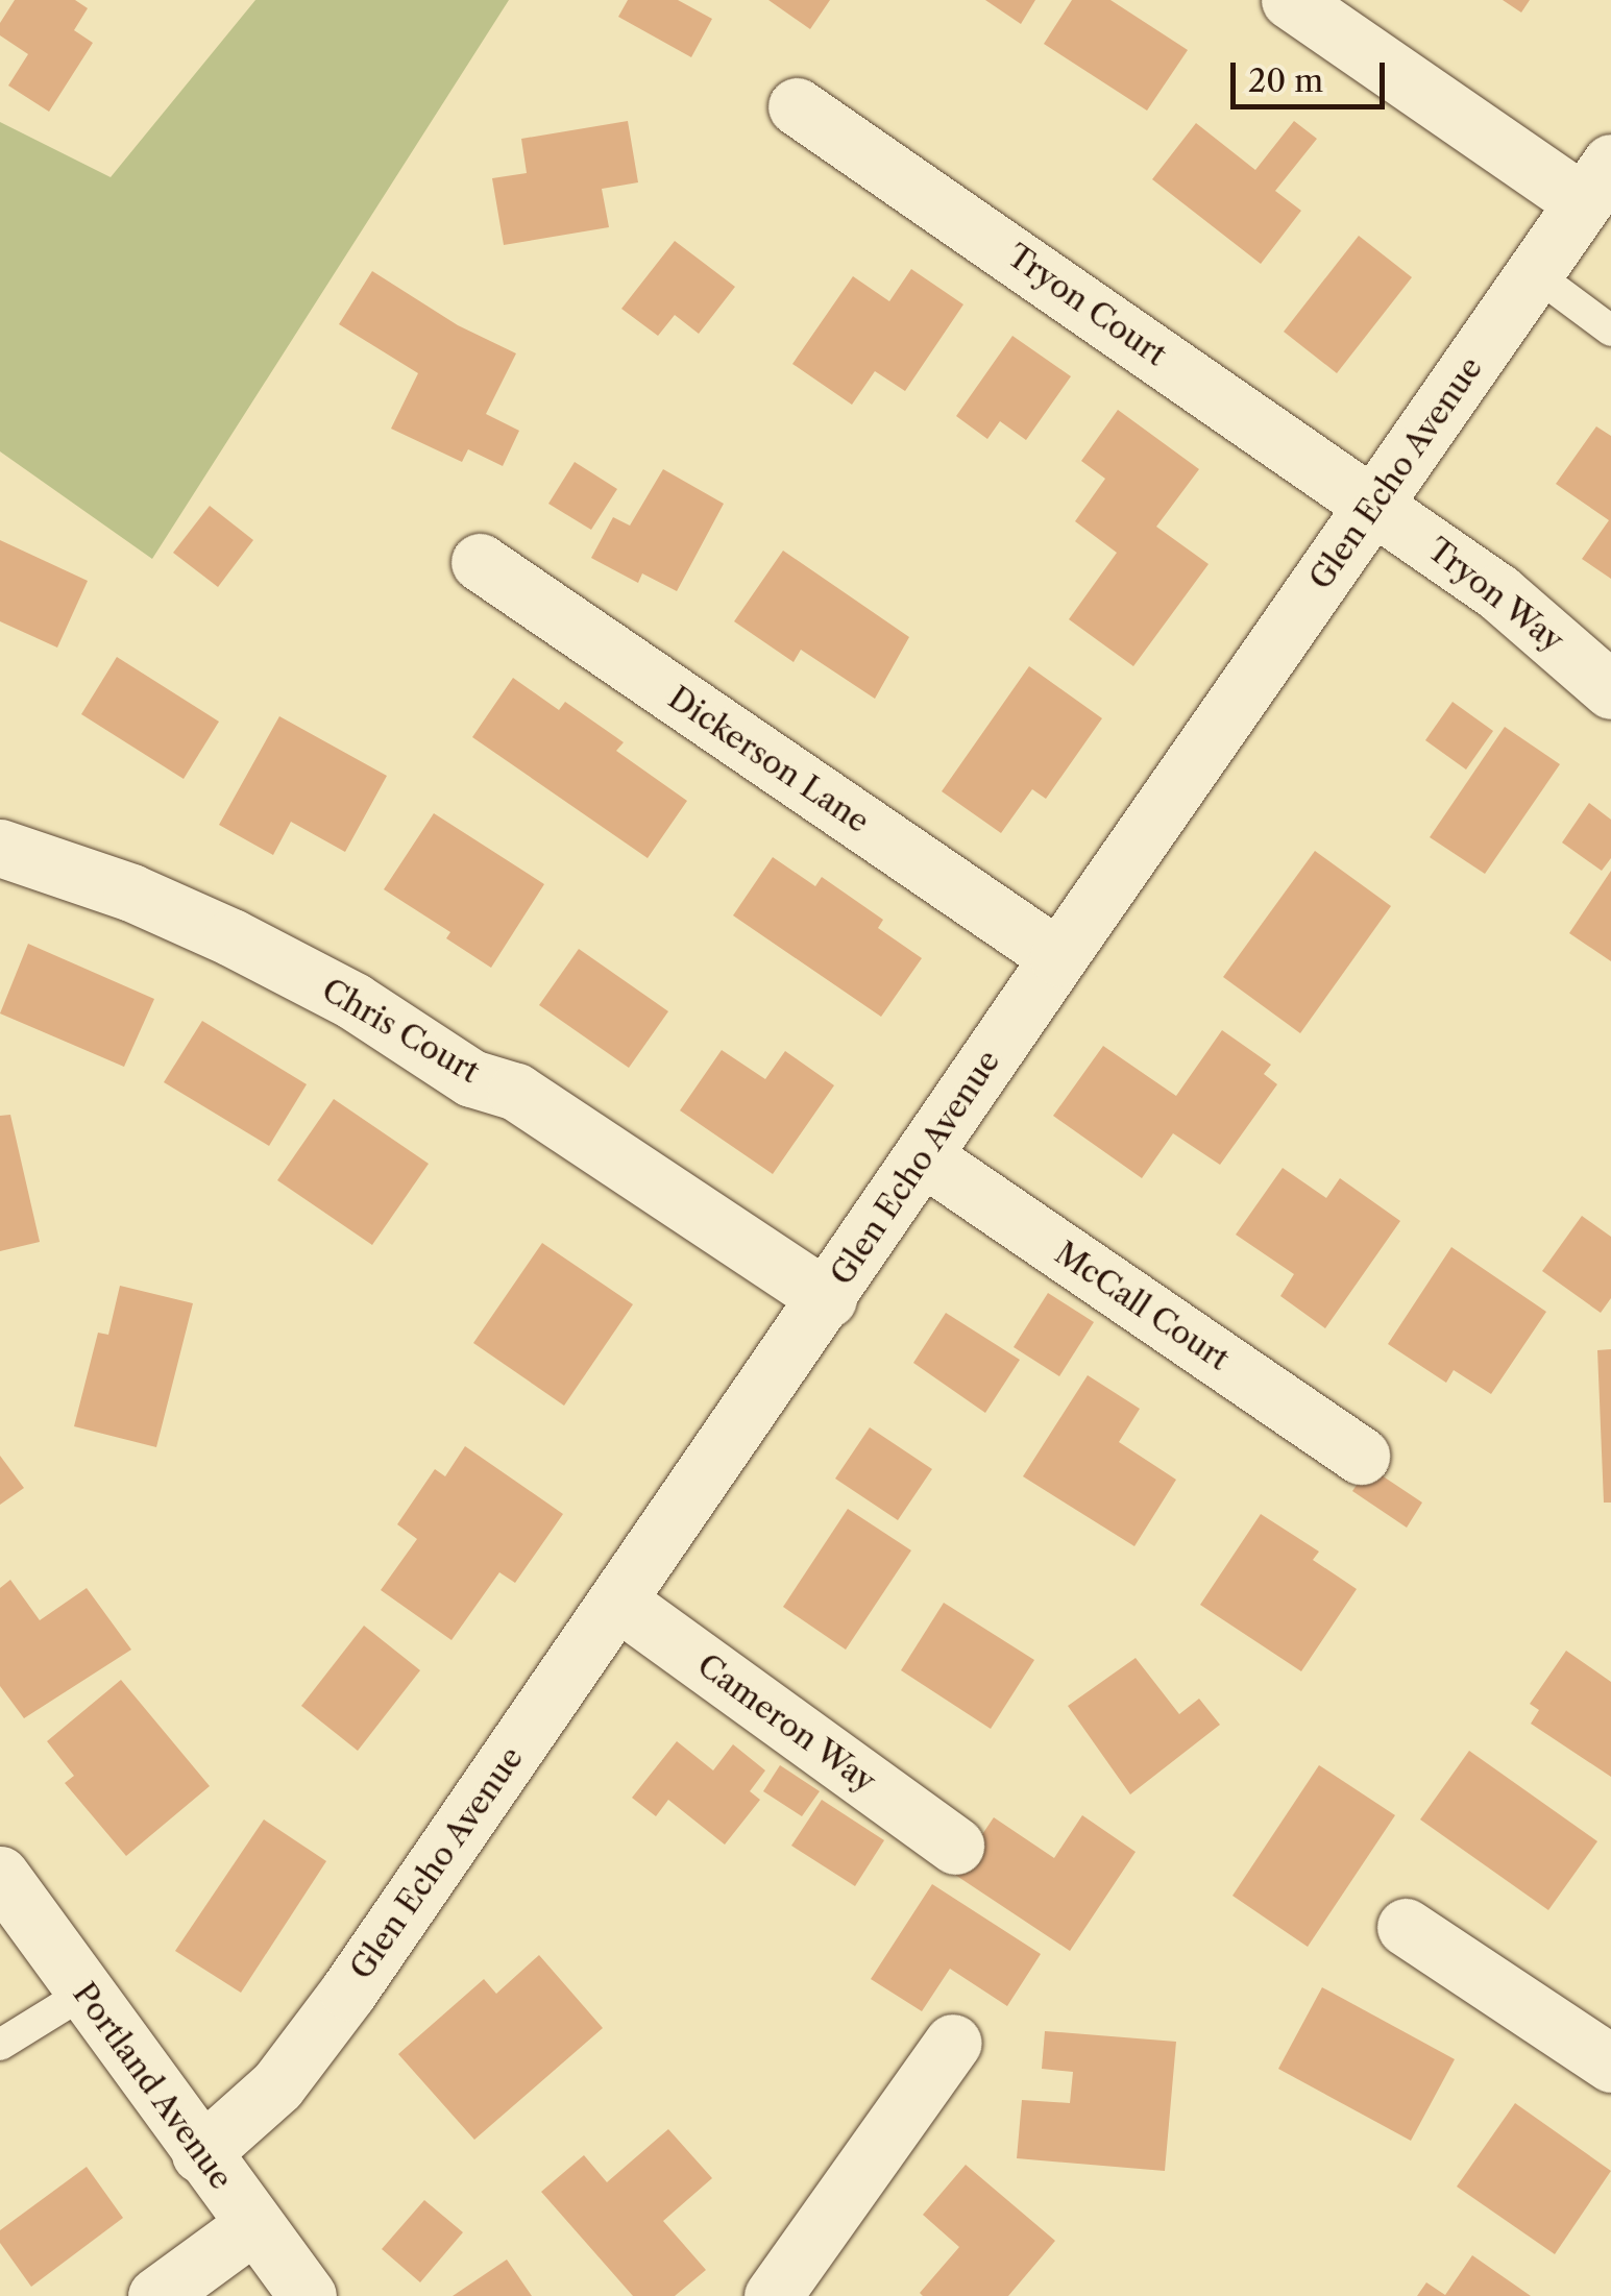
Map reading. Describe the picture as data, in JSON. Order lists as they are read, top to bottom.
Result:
{
  "streets": {
    "street": [
      "Tryon Court",
      "Glen Echo Avenue",
      "Tryon Way",
      "Dickerson Lane",
      "Chris Court",
      "McCall Court",
      "Cameron Way",
      "Portland Avenue"
    ]
  },
  "crossings": [
    ["Tryon Court", "Glen Echo Avenue"],
    ["Tryon Court", "Tryon Way"],
    ["Glen Echo Avenue", "Tryon Way"],
    ["Glen Echo Avenue", "Dickerson Lane"],
    ["Glen Echo Avenue", "Chris Court"],
    ["Glen Echo Avenue", "McCall Court"],
    ["Glen Echo Avenue", "Cameron Way"],
    ["Glen Echo Avenue", "Portland Avenue"]
  ],
  "scale_bar": "20 m"
}
